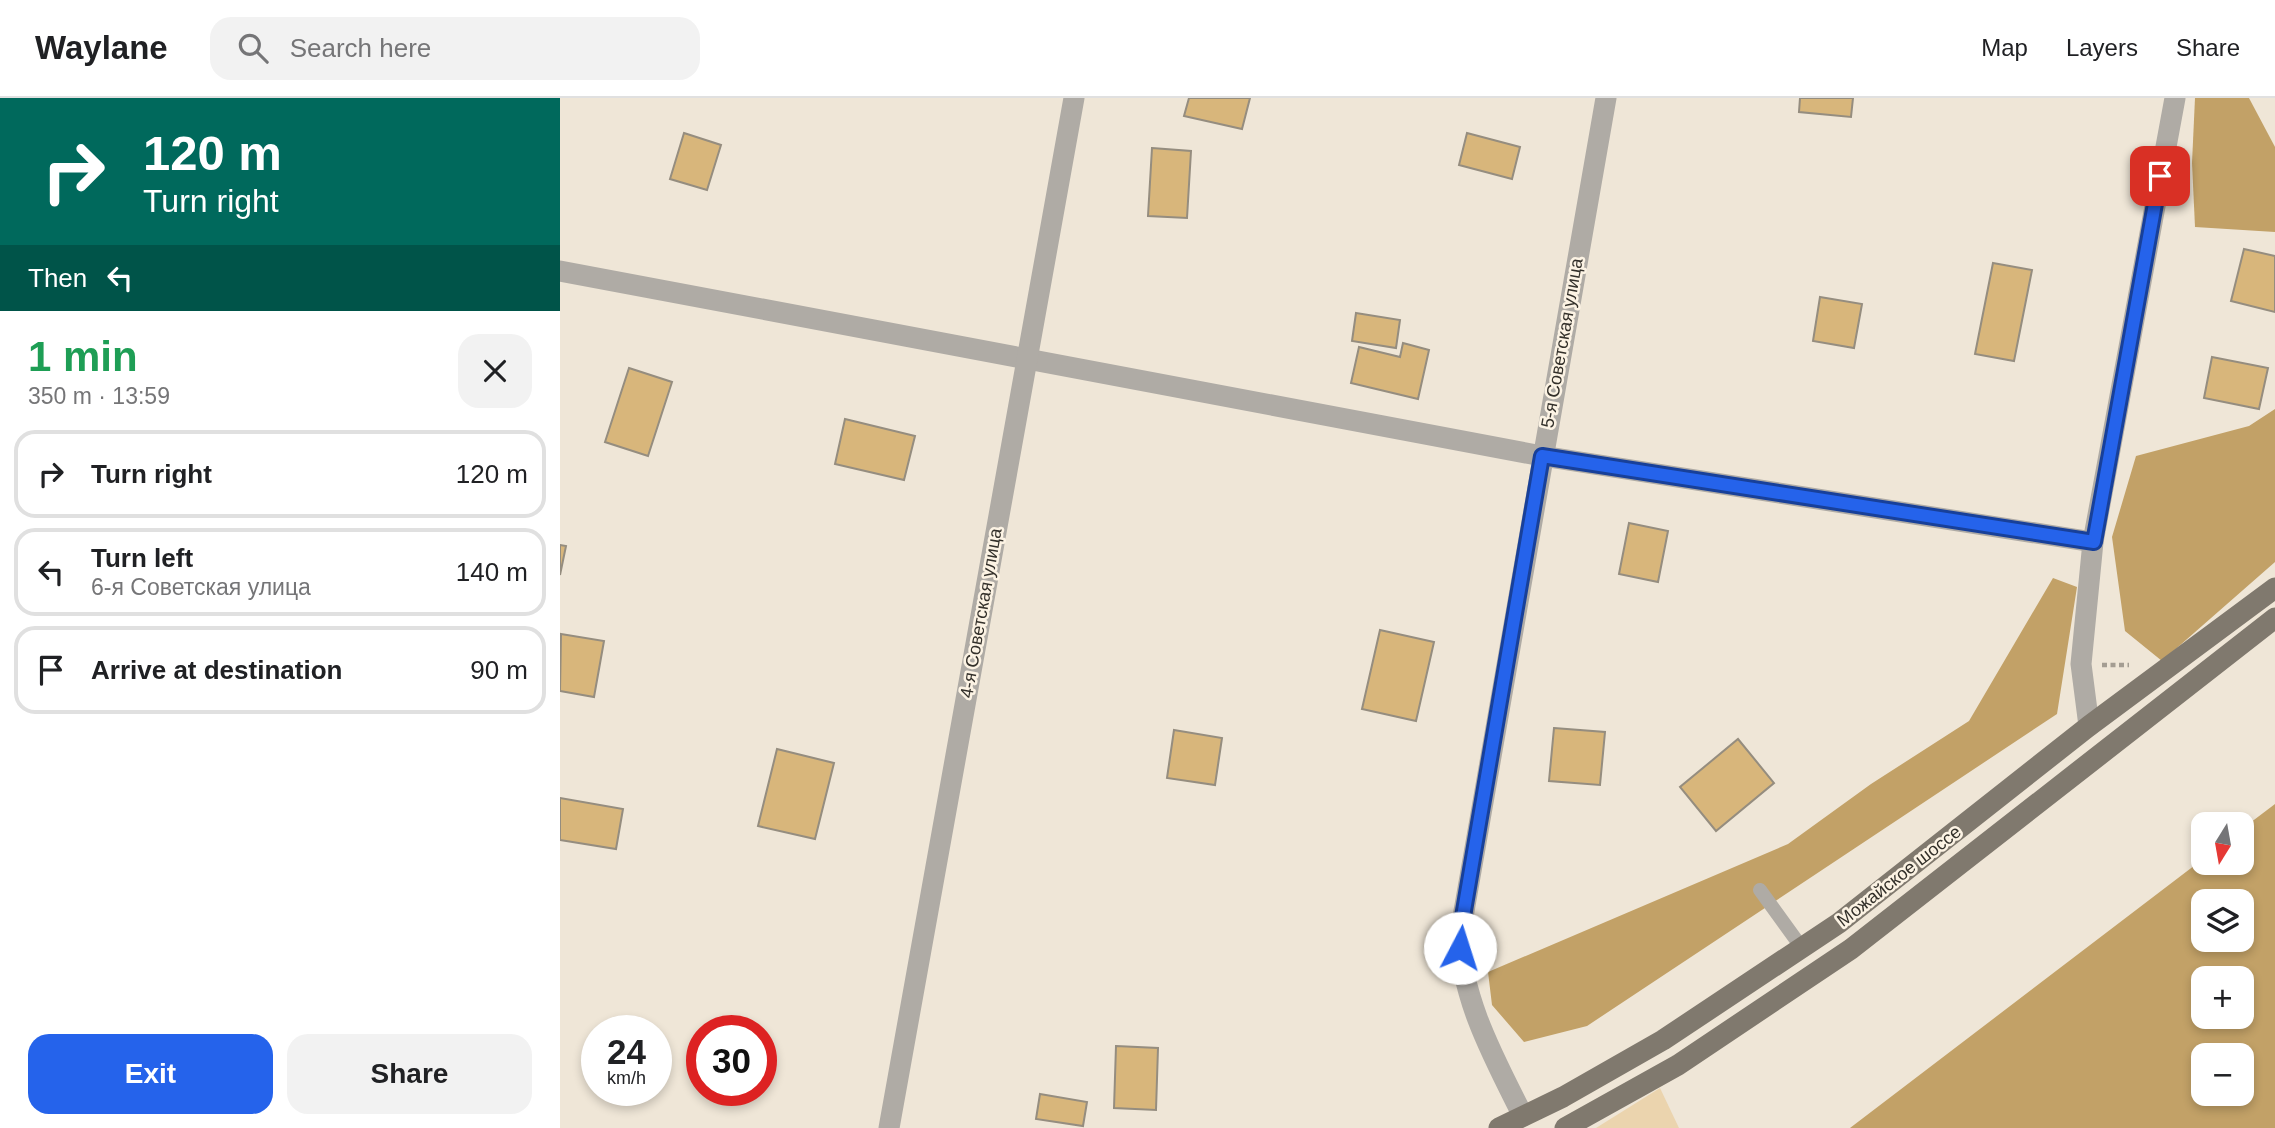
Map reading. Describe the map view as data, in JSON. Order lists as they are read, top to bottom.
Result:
{
  "streets": {
    "main road": ["Можайское шоссе"],
    "street": ["5-я Советская улица", "4-я Советская улица"]
  },
  "crossings": [
    ["5-я Советская улица", "Можайское шоссе"]
  ],
  "north": "bottom",
  "page": {
    "header": "Waylane",
    "search": "Search here",
    "nav": ["Map", "Layers", "Share"],
    "turn": ["120 m", "Turn right"],
    "then": "Then",
    "heading": ["1 min", "350 m · 13:59"],
    "list": [
      {
        "name": "Turn right",
        "value": "120 m"
      },
      {
        "name": "Turn left",
        "note": "6-я Советская улица",
        "value": "140 m"
      },
      {
        "name": "Arrive at destination",
        "value": "90 m"
      }
    ],
    "map_buttons": ["+", "−"],
    "speed": "24 km/h",
    "limit": "30",
    "buttons": ["Exit", "Share"]
  }
}
